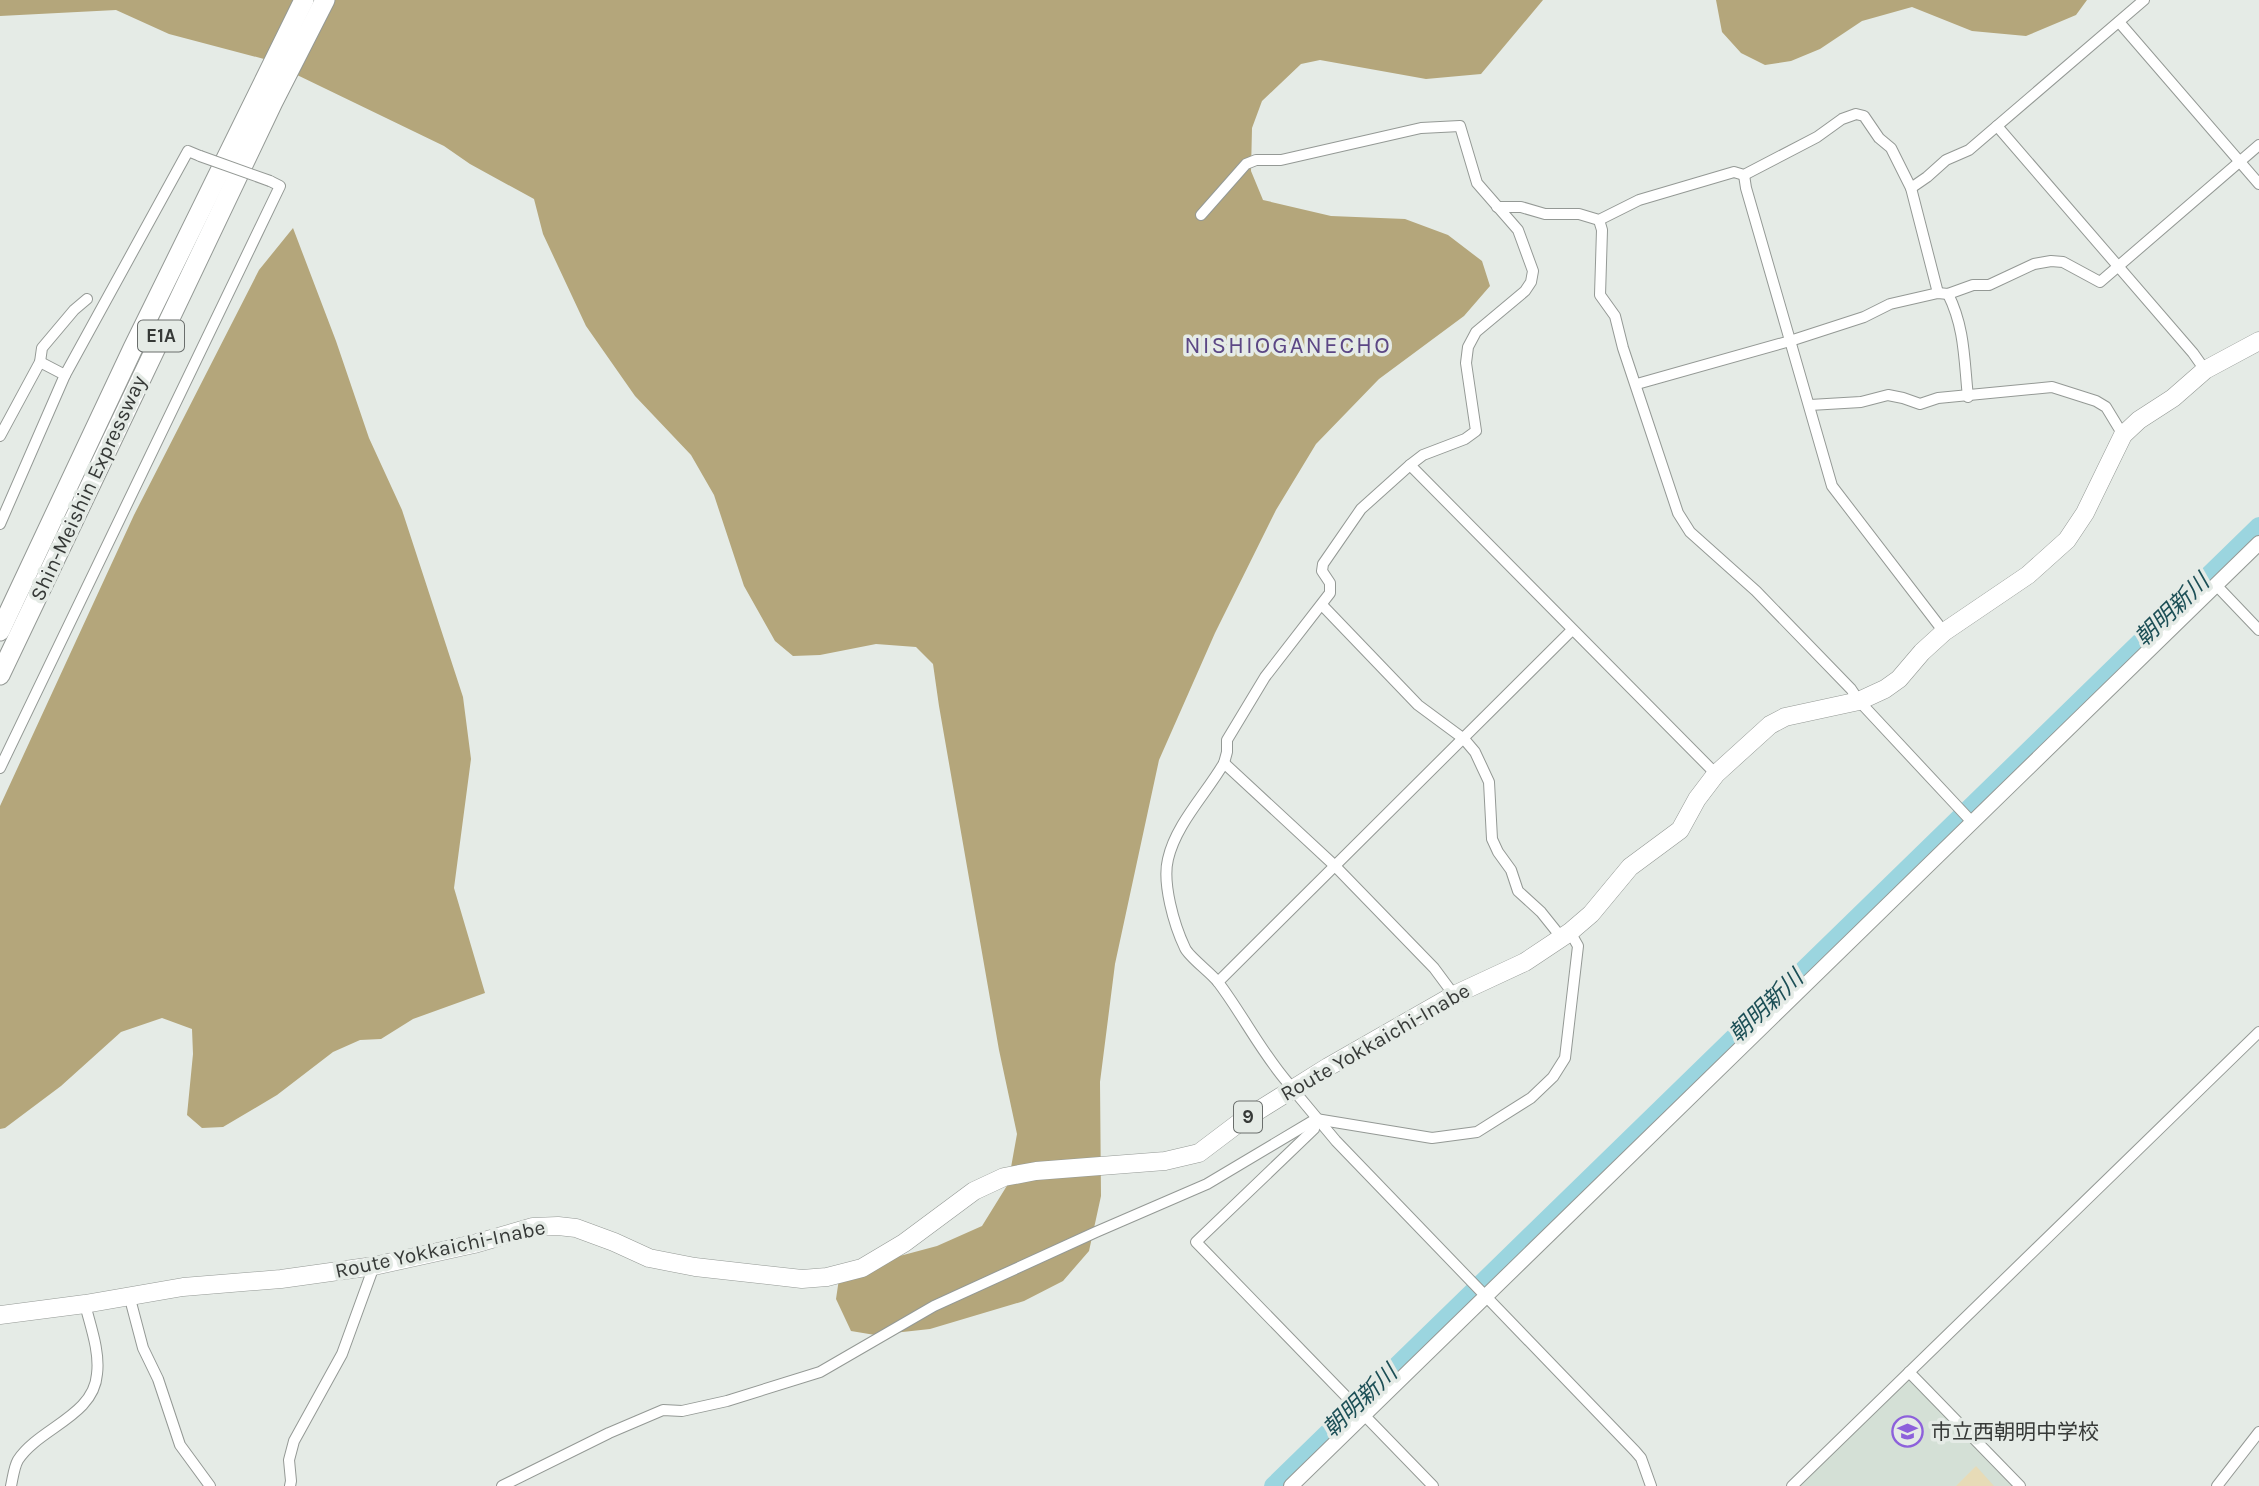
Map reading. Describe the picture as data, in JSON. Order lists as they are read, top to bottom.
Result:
{
  "streets": {
    "highway": ["E1A", "Shin-Meishin Expressway"],
    "main road": ["Route Yokkaichi-Inabe", "9"]
  },
  "districts": ["NISHIOGANECHO"],
  "water": ["朝明新川"],
  "places": {
    "school or university": ["市立西朝明中学校"]
  }
}
